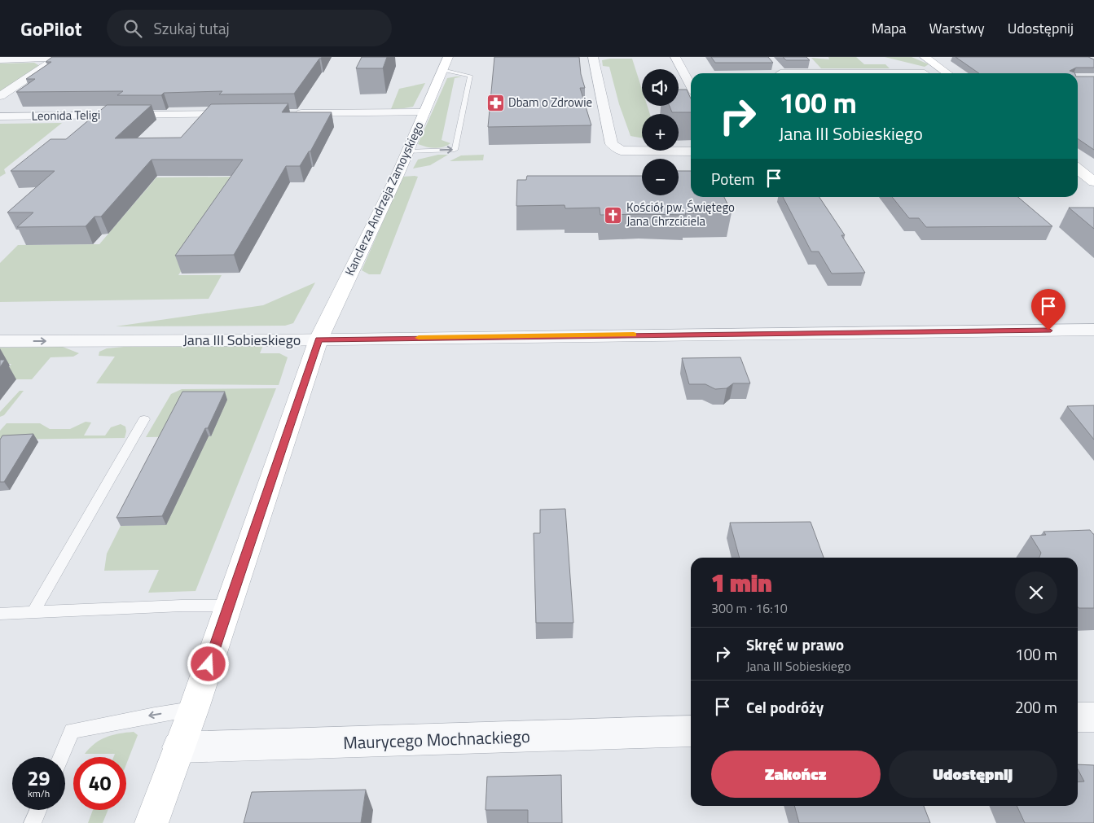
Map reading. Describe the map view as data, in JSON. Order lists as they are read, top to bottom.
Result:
{
  "streets": {
    "street": [
      "Leonida Teligi",
      "Kanclerza Andrzeja Zamoyskiego",
      "Jana III Sobieskiego",
      "Maurycego Mochnackiego"
    ]
  },
  "crossings": [
    ["Kanclerza Andrzeja Zamoyskiego", "Jana III Sobieskiego"],
    ["Kanclerza Andrzeja Zamoyskiego", "Maurycego Mochnackiego"]
  ],
  "places": {
    "pharmacy": ["Dbam o Zdrowie"],
    "church": ["Kościół pw. Świętego Jana Chrzciciela"]
  },
  "page": {
    "header": "GoPilot",
    "search": "Szukaj tutaj",
    "nav": ["Mapa", "Warstwy", "Udostępnij"],
    "map_buttons": ["+", "−"],
    "turn": ["100 m", "Jana III Sobieskiego"],
    "then": "Potem",
    "heading": ["1 min", "300 m · 16:10"],
    "list": [
      {
        "name": "Skręć w prawo",
        "note": "Jana III Sobieskiego",
        "value": "100 m"
      },
      {
        "name": "Cel podróży",
        "value": "200 m"
      }
    ],
    "buttons": ["Zakończ", "Udostępnij"],
    "speed": "29 km/h",
    "limit": "40"
  }
}
